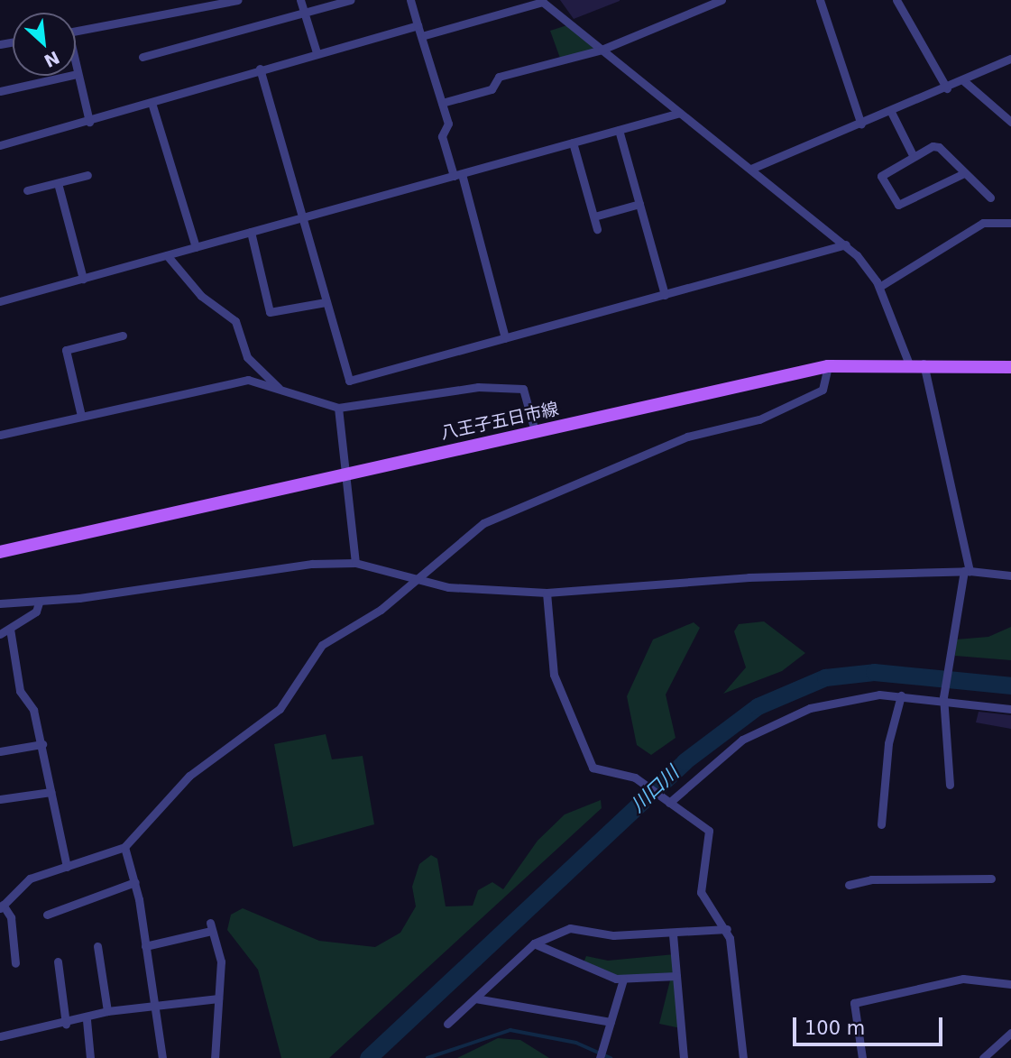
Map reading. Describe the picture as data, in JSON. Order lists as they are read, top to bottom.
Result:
{
  "streets": {
    "main road": ["八王子五日市線"]
  },
  "water": ["川口川"],
  "scale_bar": "100 m",
  "north": "bottom right"
}
